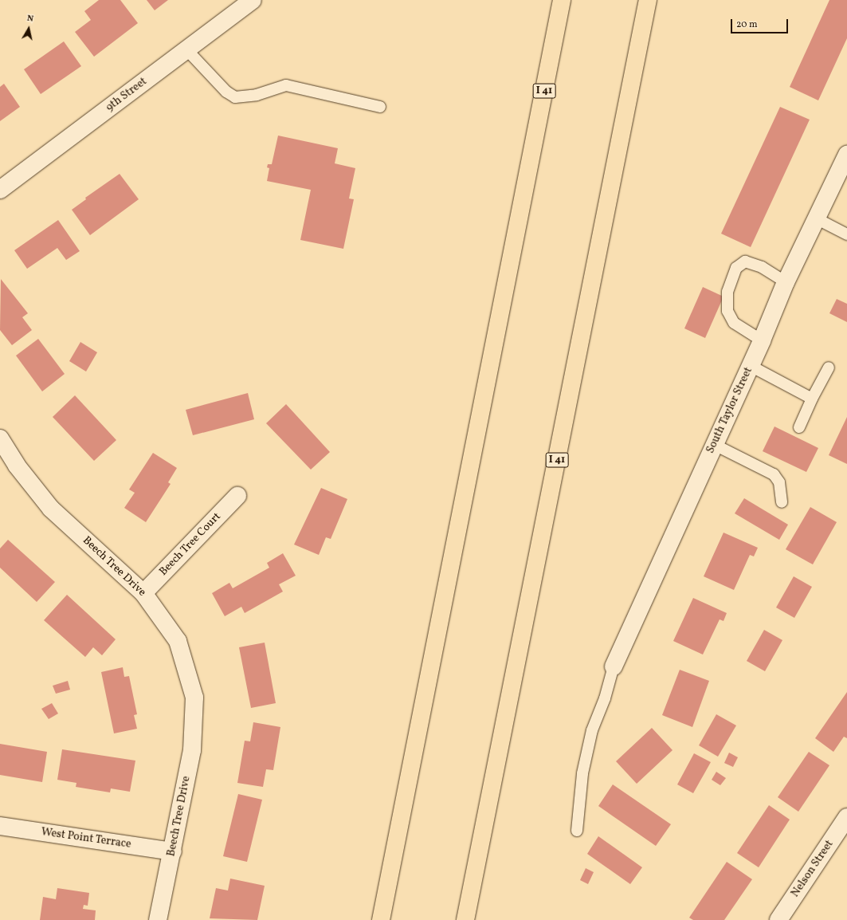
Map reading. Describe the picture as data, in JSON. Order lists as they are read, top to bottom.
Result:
{
  "streets": {
    "highway": ["I 41"],
    "street": [
      "9th Street",
      "South Taylor Street",
      "Beech Tree Court",
      "Beech Tree Drive",
      "West Point Terrace",
      "Nelson Street"
    ]
  },
  "crossings": [
    ["Beech Tree Court", "Beech Tree Drive"],
    ["Beech Tree Drive", "West Point Terrace"]
  ],
  "scale_bar": "20 m",
  "north": "top"
}
